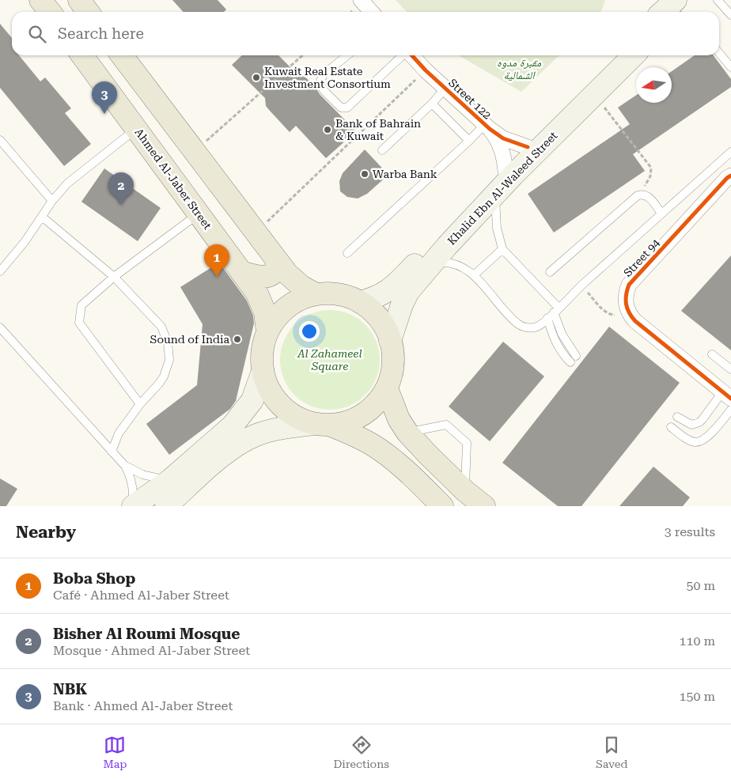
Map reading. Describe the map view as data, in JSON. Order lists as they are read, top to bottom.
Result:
{
  "streets": {
    "main road": ["Ahmed Al-Jaber Street", "Khalid Ebn Al-Waleed Street"],
    "street": ["Street 122", "Street 94"]
  },
  "crossings": [
    ["Street 122", "Khalid Ebn Al-Waleed Street"],
    ["Ahmed Al-Jaber Street", "Khalid Ebn Al-Waleed Street"]
  ],
  "parks": ["مقبرة مدوه الشمالية", "Al Zahameel Square"],
  "places": [
    "Kuwait Real Estate Investment Consortium",
    "Bank of Bahrain & Kuwait",
    "Warba Bank",
    "Sound of India"
  ],
  "north": "left",
  "page": {
    "search": "Search here",
    "pins": ["3", "2", "1"],
    "heading": ["Nearby", "3 results"],
    "list": [
      {
        "mark": "1",
        "name": "Boba Shop",
        "note": "Café · Ahmed Al-Jaber Street",
        "value": "50 m"
      },
      {
        "mark": "2",
        "name": "Bisher Al Roumi Mosque",
        "note": "Mosque · Ahmed Al-Jaber Street",
        "value": "110 m"
      },
      {
        "mark": "3",
        "name": "NBK",
        "note": "Bank · Ahmed Al-Jaber Street",
        "value": "150 m"
      }
    ],
    "nav": ["Map", "Directions", "Saved"]
  }
}
